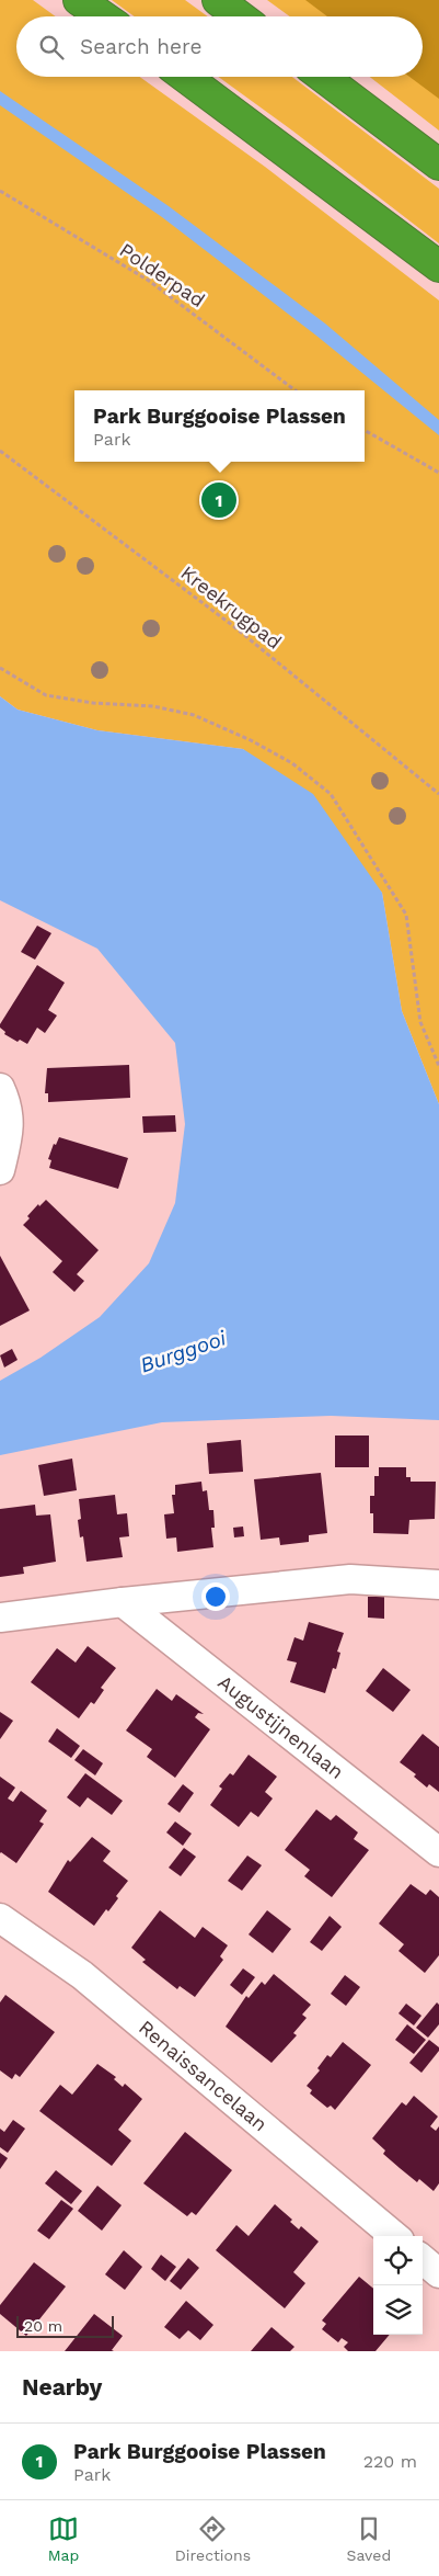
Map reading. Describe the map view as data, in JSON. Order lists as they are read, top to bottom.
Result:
{
  "streets": {
    "street": ["Augustijnenlaan", "Renaissancelaan"],
    "path": ["Polderpad", "Kreekrugpad"]
  },
  "water": ["Burggooi"],
  "scale_bar": "20 m",
  "page": {
    "search": "Search here",
    "popup": ["Park Burggooise Plassen", "Park"],
    "pins": "1",
    "scale": "20 m",
    "heading": "Nearby",
    "list": [
      {
        "mark": "1",
        "name": "Park Burggooise Plassen",
        "note": "Park",
        "value": "220 m"
      }
    ],
    "nav": ["Map", "Directions", "Saved"]
  }
}
